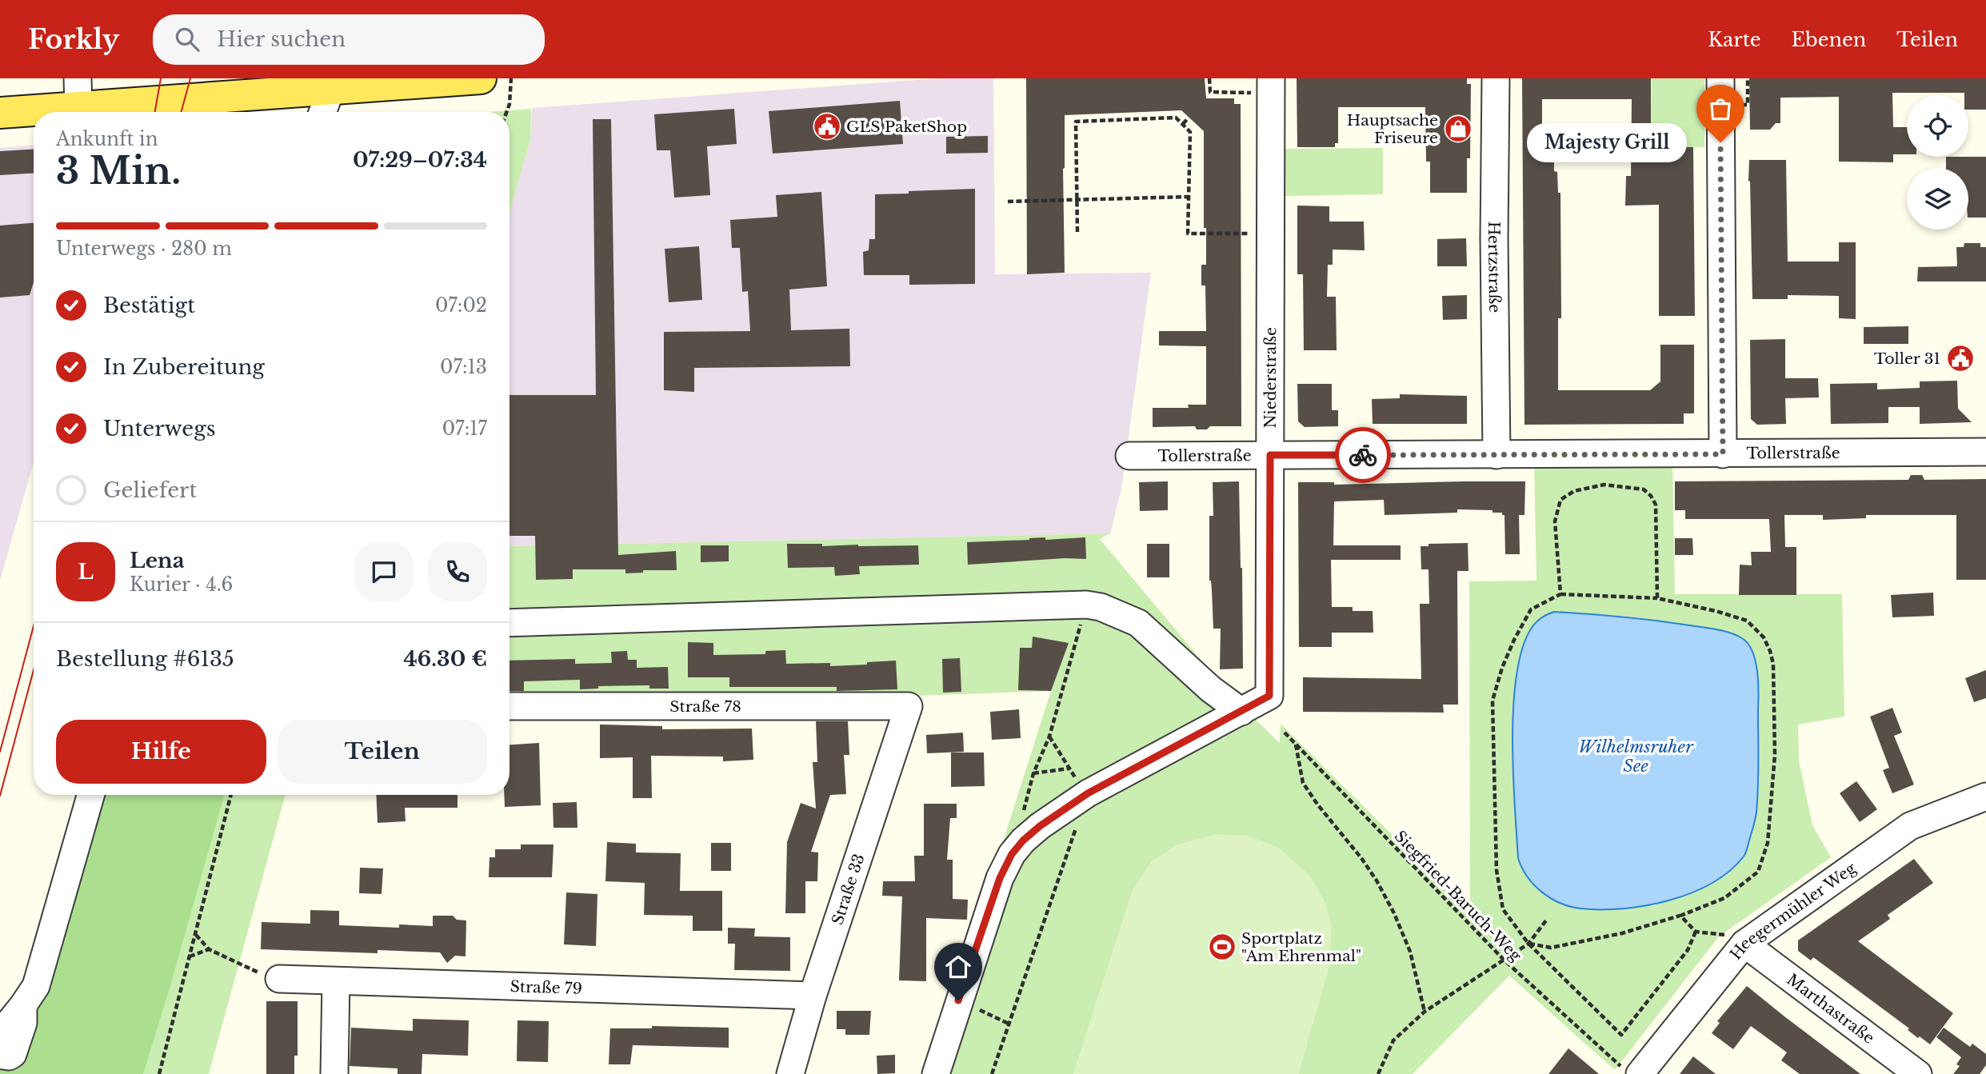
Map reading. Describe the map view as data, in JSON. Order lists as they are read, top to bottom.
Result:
{
  "streets": {
    "street": [
      "Hertzstraße",
      "Niederstraße",
      "Tollerstraße",
      "Straße 78",
      "Straße 33",
      "Heegermühler Weg",
      "Straße 79",
      "Marthastraße"
    ],
    "path": ["Siegfried-Baruch-Weg"]
  },
  "crossings": [
    ["Hertzstraße", "Tollerstraße"],
    ["Niederstraße", "Tollerstraße"],
    ["Straße 78", "Straße 33"],
    ["Straße 33", "Straße 79"],
    ["Siegfried-Baruch-Weg", "Heegermühler Weg"],
    ["Heegermühler Weg", "Marthastraße"]
  ],
  "water": ["Wilhelmsruher See"],
  "places": {
    "public building": ["GLS PaketShop", "Toller 31"],
    "shop": ["Hauptsache Friseure"],
    "other": ["Majesty Grill"],
    "sports": ["Sportplatz \"Am Ehrenmal\""]
  },
  "page": {
    "header": "Forkly",
    "search": "Hier suchen",
    "nav": ["Karte", "Ebenen", "Teilen"],
    "heading": ["3 Min.", "Ankunft in", "07:29–07:34"],
    "panel": [
      "Lena",
      "Kurier · 4.6",
      "Bestellung #6135",
      "46.30 €"
    ],
    "bubble": "Majesty Grill",
    "bar": "Unterwegs · 280 m",
    "list": [
      ["Bestätigt", "07:02"],
      ["In Zubereitung", "07:13"],
      ["Unterwegs", "07:17"],
      "Geliefert"
    ],
    "round": "L",
    "buttons": ["Hilfe", "Teilen"]
  }
}
